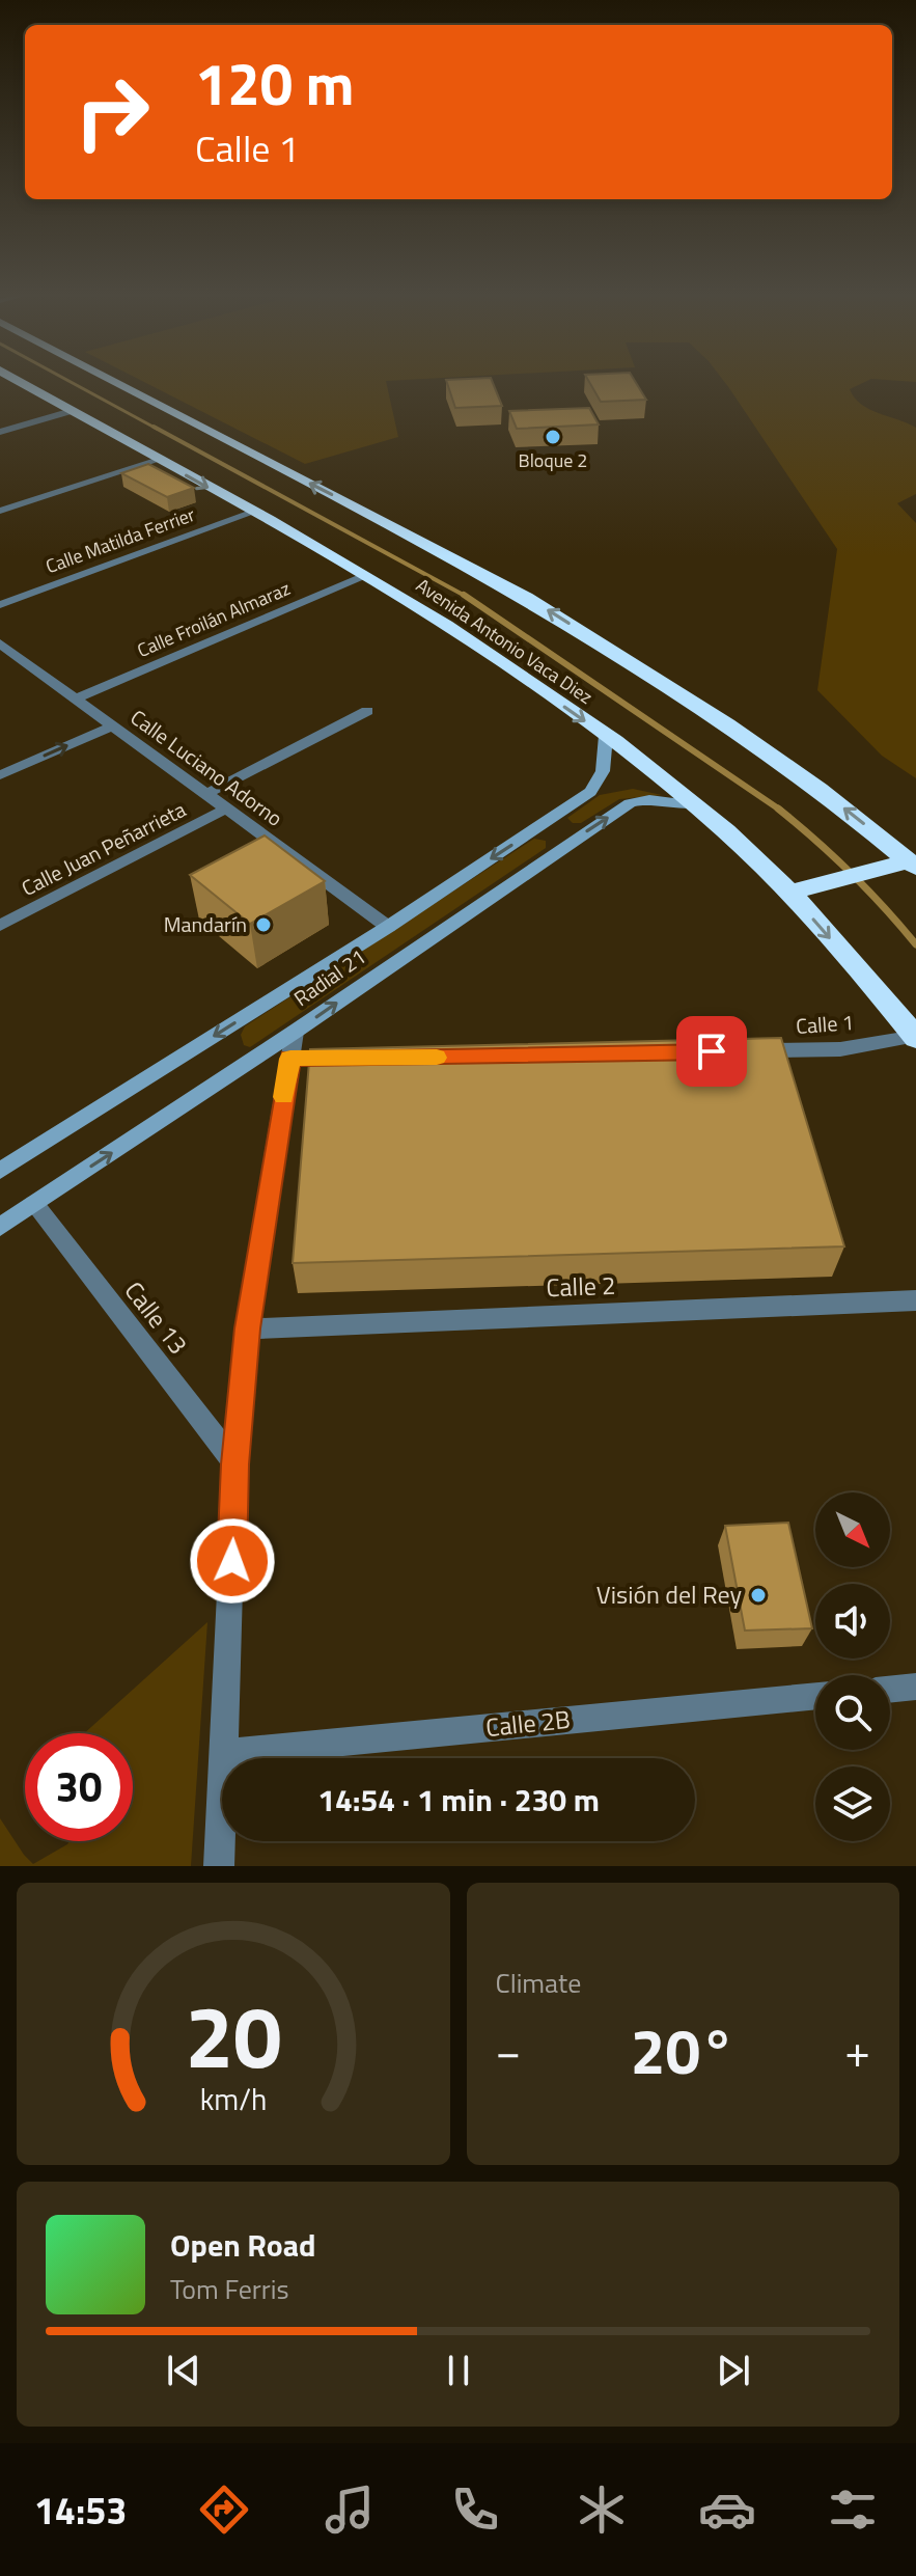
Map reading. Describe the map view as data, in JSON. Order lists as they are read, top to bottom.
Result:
{
  "streets": {
    "highway": ["Avenida Antonio Vaca Diez"],
    "street": [
      "Calle Matilda Ferrier",
      "Calle Froilán Almaraz",
      "Calle Luciano Adorno",
      "Calle Juan Peñarrieta",
      "Radial 21",
      "Calle 1",
      "Calle 2",
      "Calle 13",
      "Calle 2B"
    ]
  },
  "crossings": [
    ["Calle Matilda Ferrier", "Avenida Antonio Vaca Diez"],
    ["Calle Froilán Almaraz", "Avenida Antonio Vaca Diez"],
    ["Calle Froilán Almaraz", "Calle Luciano Adorno"],
    ["Avenida Antonio Vaca Diez", "Radial 21"],
    ["Avenida Antonio Vaca Diez", "Calle 1"],
    ["Calle Luciano Adorno", "Calle Juan Peñarrieta"],
    ["Calle Luciano Adorno", "Radial 21"],
    ["Radial 21", "Calle 13"]
  ],
  "places": ["Bloque 2", "Mandarín", "Visión del Rey"],
  "north": "bottom right",
  "page": {
    "turn": ["120 m", "Calle 1"],
    "limit": "30",
    "trip": "14:54 · 1 min · 230 m",
    "tile": "Climate",
    "heat": ["−", "20°", "+"],
    "song": ["Open Road", "Tom Ferris"],
    "tabs": "14:53",
    "gauge": ["20", "km/h"]
  }
}
